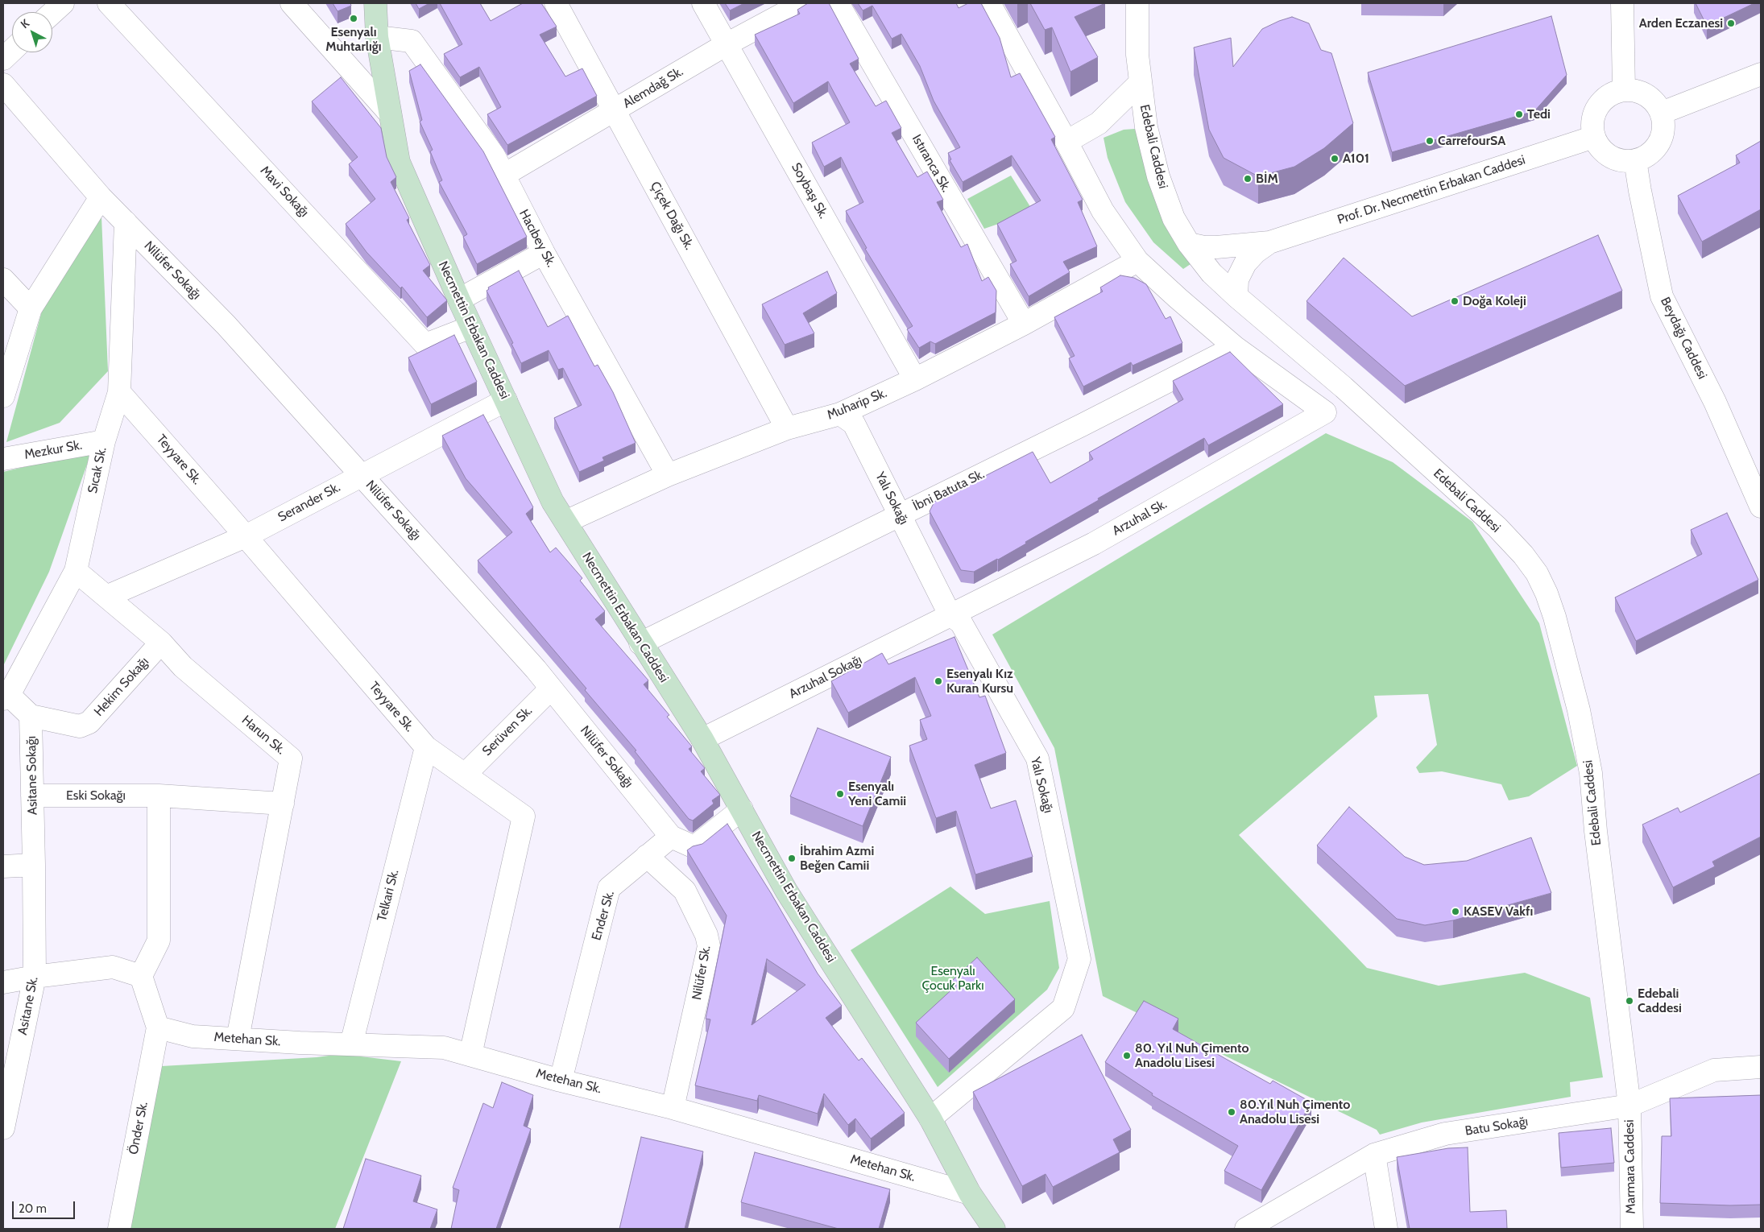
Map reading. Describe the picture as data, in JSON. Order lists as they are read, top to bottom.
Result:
{
  "streets": {
    "main road": ["Necmettin Erbakan Caddesi"],
    "street": [
      "Alemdağ Sk.",
      "Edebali Caddesi",
      "Istıranca Sk.",
      "Prof. Dr. Necmettin Erbakan Caddesi",
      "Soybaşı Sk.",
      "Mavi Sokağı",
      "Çiçek Dağı Sk.",
      "Hacıbey Sk.",
      "Nilüfer Sokağı",
      "Beydağı Caddesi",
      "Muharip Sk.",
      "Mezkur Sk.",
      "Teyyare Sk.",
      "Sıcak Sk.",
      "İbni Batuta Sk.",
      "Yalı Sokağı",
      "Serander Sk.",
      "Arzuhal Sk.",
      "Arzuhal Sokağı",
      "Hekim Sokağı",
      "Serüven Sk.",
      "Harun Sk.",
      "Asitane Sokağı",
      "Eski Sokağı",
      "Telkari Sk.",
      "Ender Sk.",
      "Nilüfer Sk.",
      "Asitane Sk.",
      "Metehan Sk.",
      "Batu Sokağı",
      "Önder Sk.",
      "Marmara Caddesi"
    ]
  },
  "crossings": [
    ["Alemdağ Sk.", "Soybaşı Sk."],
    ["Alemdağ Sk.", "Çiçek Dağı Sk."],
    ["Alemdağ Sk.", "Hacıbey Sk."],
    ["Edebali Caddesi", "Batu Sokağı"],
    ["Edebali Caddesi", "Marmara Caddesi"],
    ["Istıranca Sk.", "Muharip Sk."],
    ["Prof. Dr. Necmettin Erbakan Caddesi", "Beydağı Caddesi"],
    ["Soybaşı Sk.", "Muharip Sk."],
    ["Mavi Sokağı", "Necmettin Erbakan Caddesi"],
    ["Çiçek Dağı Sk.", "Muharip Sk."],
    ["Hacıbey Sk.", "Necmettin Erbakan Caddesi"],
    ["Hacıbey Sk.", "Muharip Sk."],
    ["Nilüfer Sokağı", "Sıcak Sk."],
    ["Nilüfer Sokağı", "Serander Sk."],
    ["Nilüfer Sokağı", "Serüven Sk."],
    ["Nilüfer Sokağı", "Ender Sk."],
    ["Necmettin Erbakan Caddesi", "Muharip Sk."],
    ["Necmettin Erbakan Caddesi", "İbni Batuta Sk."],
    ["Necmettin Erbakan Caddesi", "Yalı Sokağı"],
    ["Necmettin Erbakan Caddesi", "Serander Sk."],
    ["Necmettin Erbakan Caddesi", "Arzuhal Sokağı"],
    ["Necmettin Erbakan Caddesi", "Metehan Sk."],
    ["Muharip Sk.", "Yalı Sokağı"],
    ["Mezkur Sk.", "Sıcak Sk."],
    ["Teyyare Sk.", "Sıcak Sk."],
    ["Teyyare Sk.", "Serander Sk."],
    ["Teyyare Sk.", "Serüven Sk."],
    ["Teyyare Sk.", "Telkari Sk."],
    ["Teyyare Sk.", "Metehan Sk."],
    ["Sıcak Sk.", "Harun Sk."],
    ["İbni Batuta Sk.", "Yalı Sokağı"],
    ["İbni Batuta Sk.", "Arzuhal Sk."],
    ["Yalı Sokağı", "Arzuhal Sk."],
    ["Yalı Sokağı", "Arzuhal Sokağı"],
    ["Serander Sk.", "Harun Sk."],
    ["Arzuhal Sk.", "Arzuhal Sokağı"],
    ["Hekim Sokağı", "Harun Sk."],
    ["Hekim Sokağı", "Asitane Sokağı"],
    ["Harun Sk.", "Eski Sokağı"],
    ["Harun Sk.", "Metehan Sk."],
    ["Asitane Sokağı", "Eski Sokağı"],
    ["Asitane Sokağı", "Asitane Sk."],
    ["Telkari Sk.", "Metehan Sk."],
    ["Ender Sk.", "Nilüfer Sk."],
    ["Ender Sk.", "Metehan Sk."],
    ["Nilüfer Sk.", "Metehan Sk."],
    ["Metehan Sk.", "Önder Sk."],
    ["Batu Sokağı", "Marmara Caddesi"]
  ],
  "parks": ["Esenyalı Çocuk Parkı"],
  "places": [
    "Esenyalı Muhtarlığı",
    "Arden Eczanesi",
    "Tedi",
    "CarrefourSA",
    "A101",
    "BİM",
    "Doğa Koleji",
    "Esenyalı Kız Kuran Kursu",
    "Esenyalı Yeni Camii",
    "İbrahim Azmi Beğen Camii",
    "KASEV Vakfı",
    "Edebali̇ Caddesi̇",
    "80. Yıl Nuh Çimento Anadolu Lisesi",
    "80.Yıl Nuh Çimento Anadolu Lisesi"
  ],
  "scale_bar": "20 m",
  "north": "top left"
}
